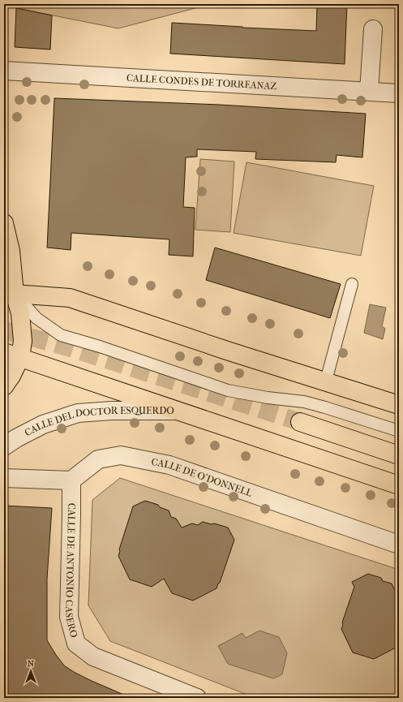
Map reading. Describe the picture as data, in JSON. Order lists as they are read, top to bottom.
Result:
{
  "streets": {
    "street": [
      "CALLE CONDES DE TORREANAZ",
      "CALLE DEL DOCTOR ESQUERDO",
      "CALLE DE O'DONNELL",
      "CALLE DE ANTONIO CASERO"
    ]
  },
  "crossings": [
    ["CALLE DE O'DONNELL", "CALLE DE ANTONIO CASERO"]
  ],
  "north": "top"
}
